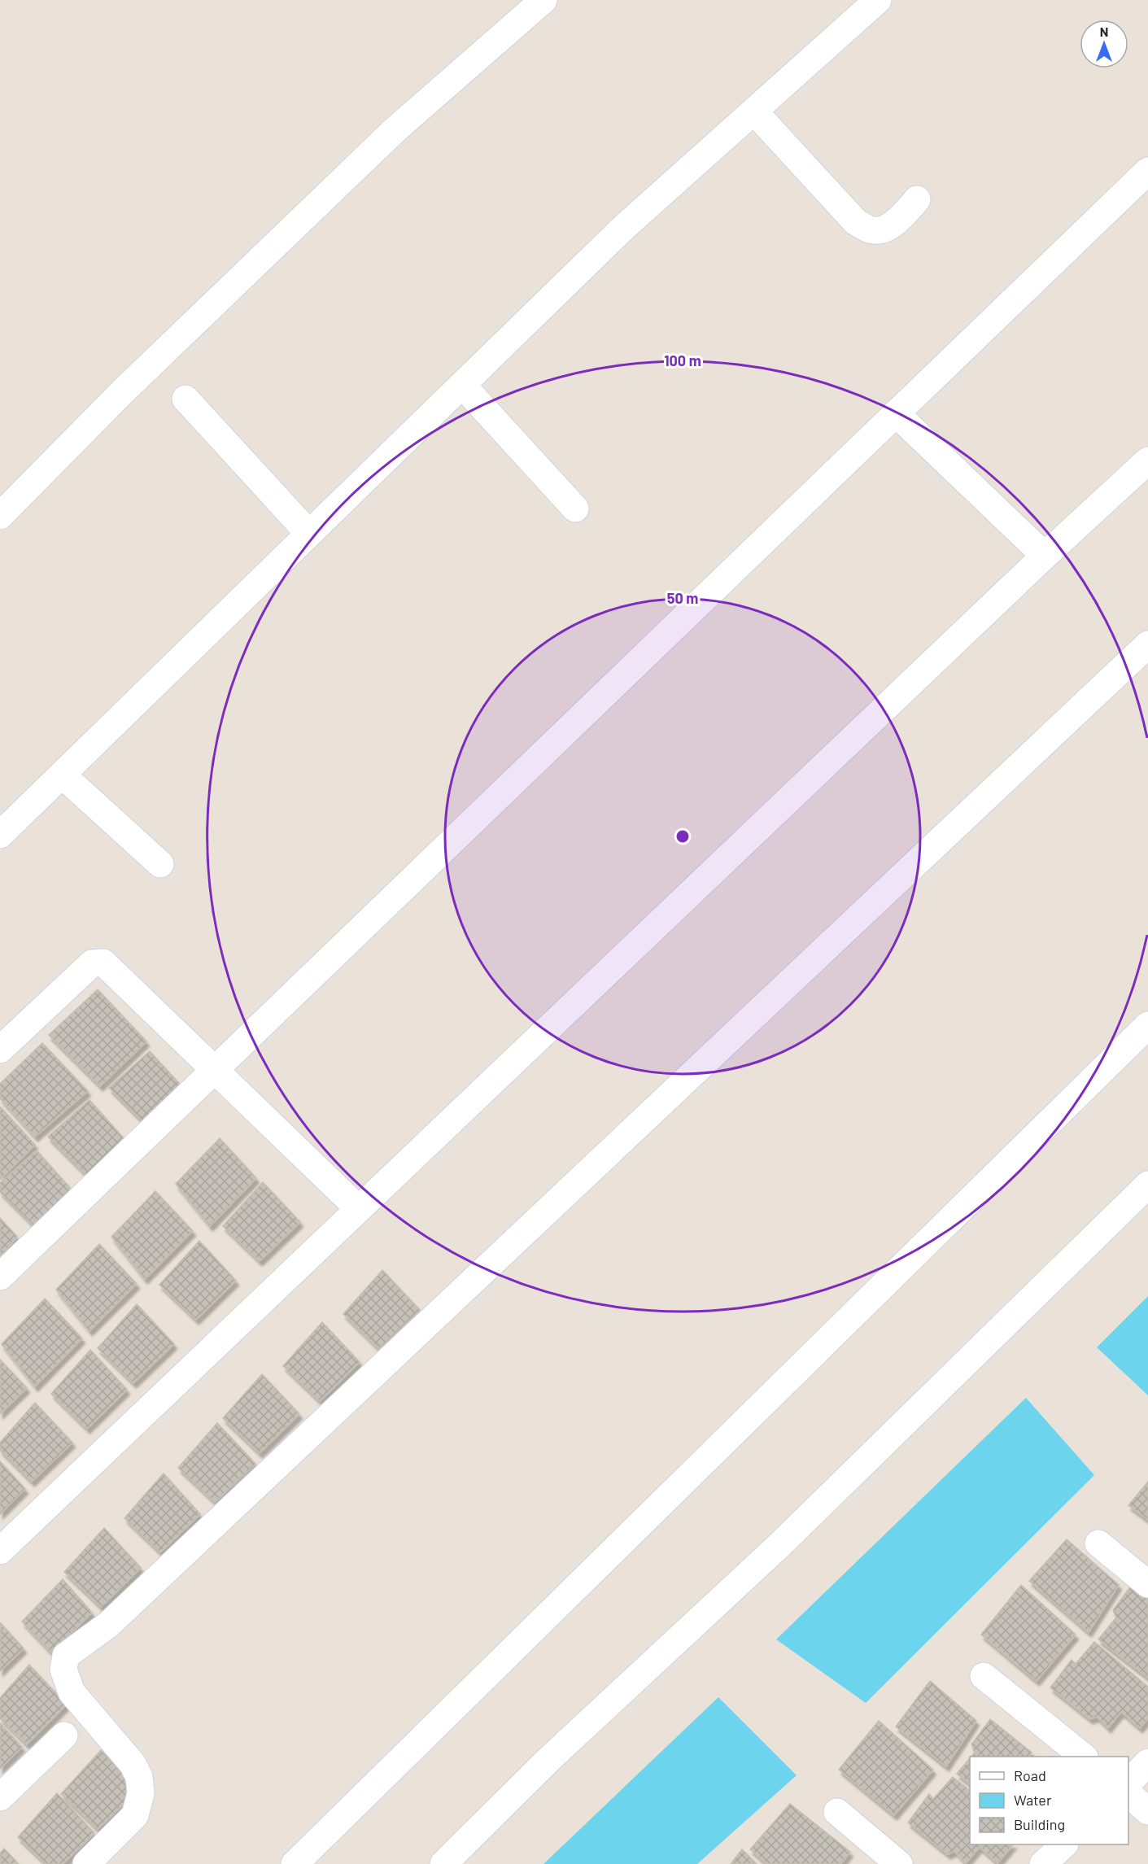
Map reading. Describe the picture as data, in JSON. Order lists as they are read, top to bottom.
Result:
{
  "legend": ["Road", "Water", "Building"],
  "north": "top",
  "rings": ["100 m", "50 m"]
}
